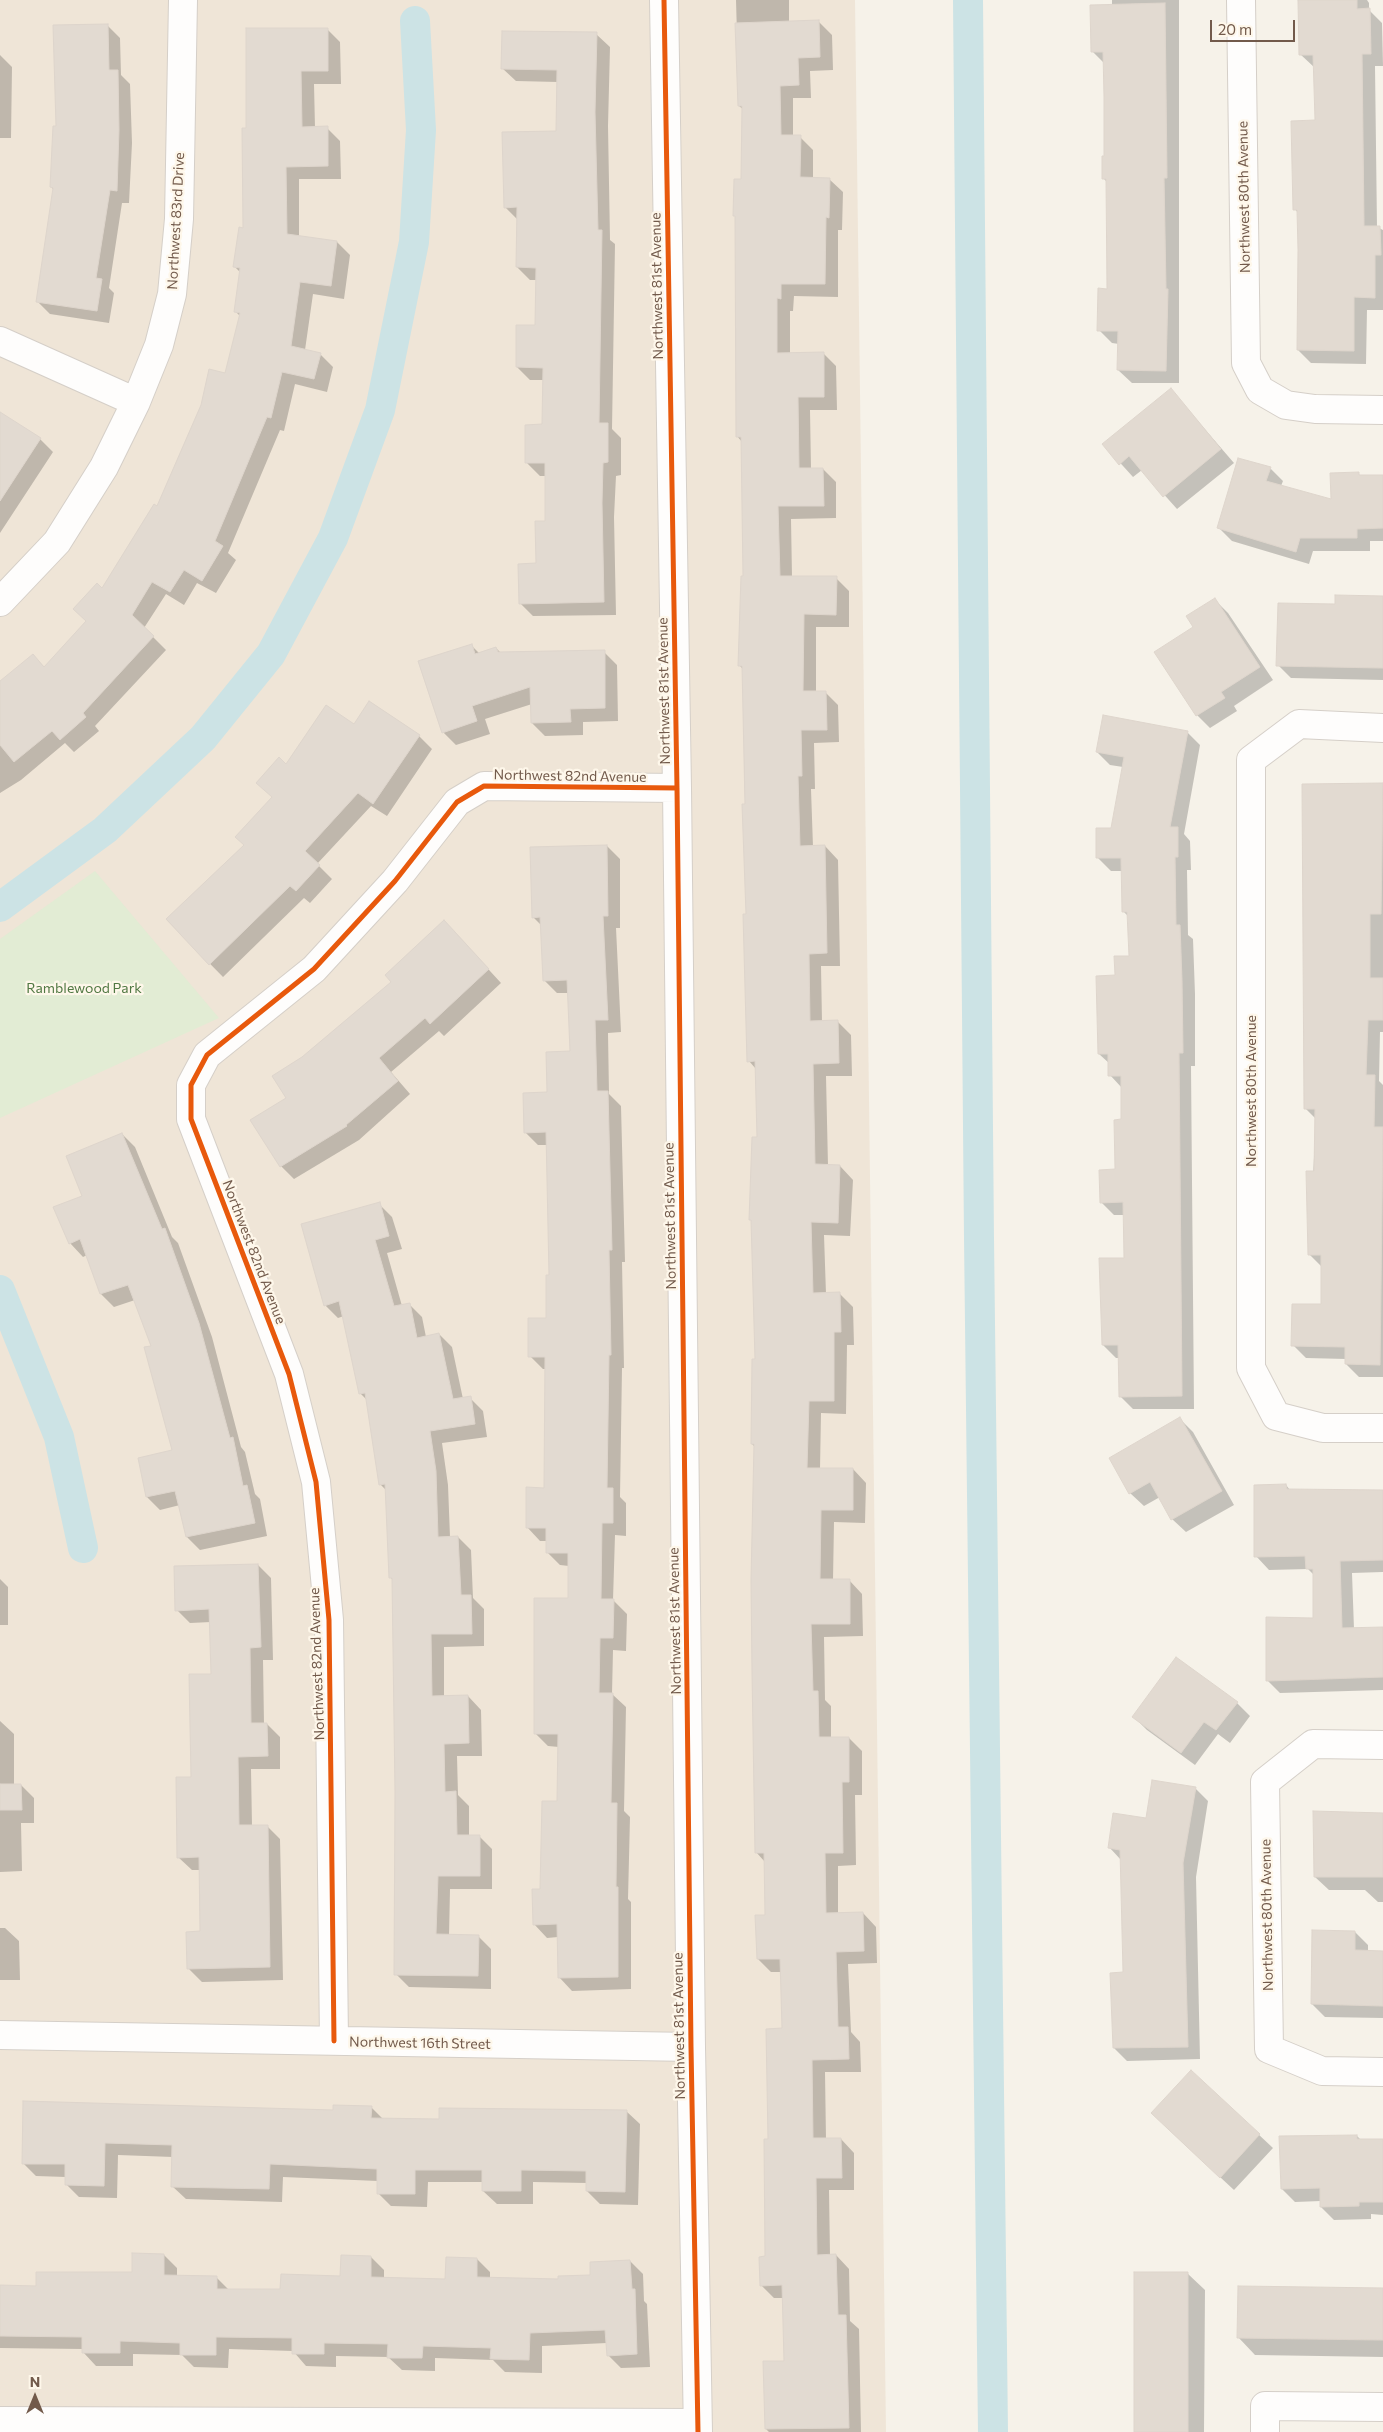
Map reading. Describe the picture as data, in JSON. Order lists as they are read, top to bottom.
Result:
{
  "streets": {
    "street": [
      "Northwest 80th Avenue",
      "Northwest 83rd Drive",
      "Northwest 81st Avenue",
      "Northwest 82nd Avenue",
      "Northwest 16th Street"
    ]
  },
  "crossings": [
    ["Northwest 81st Avenue", "Northwest 82nd Avenue"],
    ["Northwest 81st Avenue", "Northwest 16th Street"],
    ["Northwest 82nd Avenue", "Northwest 16th Street"]
  ],
  "parks": ["Ramblewood Park"],
  "scale_bar": "20 m",
  "north": "top"
}
